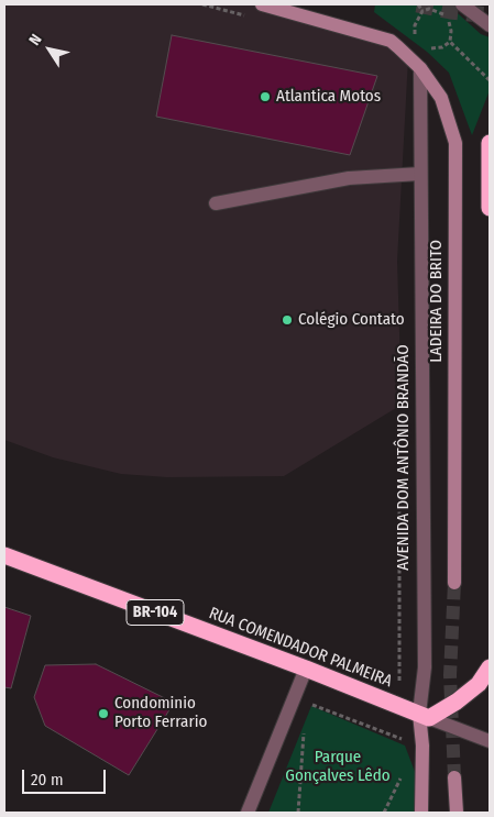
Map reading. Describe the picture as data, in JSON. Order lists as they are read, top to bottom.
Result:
{
  "streets": {
    "highway": ["BR-104", "RUA COMENDADOR PALMEIRA"],
    "main road": ["LADEIRA DO BRITO"],
    "street": ["AVENIDA DOM ANTÔNIO BRANDÃO"]
  },
  "crossings": [
    ["LADEIRA DO BRITO", "AVENIDA DOM ANTÔNIO BRANDÃO"],
    ["AVENIDA DOM ANTÔNIO BRANDÃO", "RUA COMENDADOR PALMEIRA"]
  ],
  "parks": ["Parque Gonçalves Lêdo"],
  "places": ["Atlantica Motos", "Colégio Contato", "Condominio Porto Ferrario"],
  "scale_bar": "20 m",
  "north": "top left"
}
